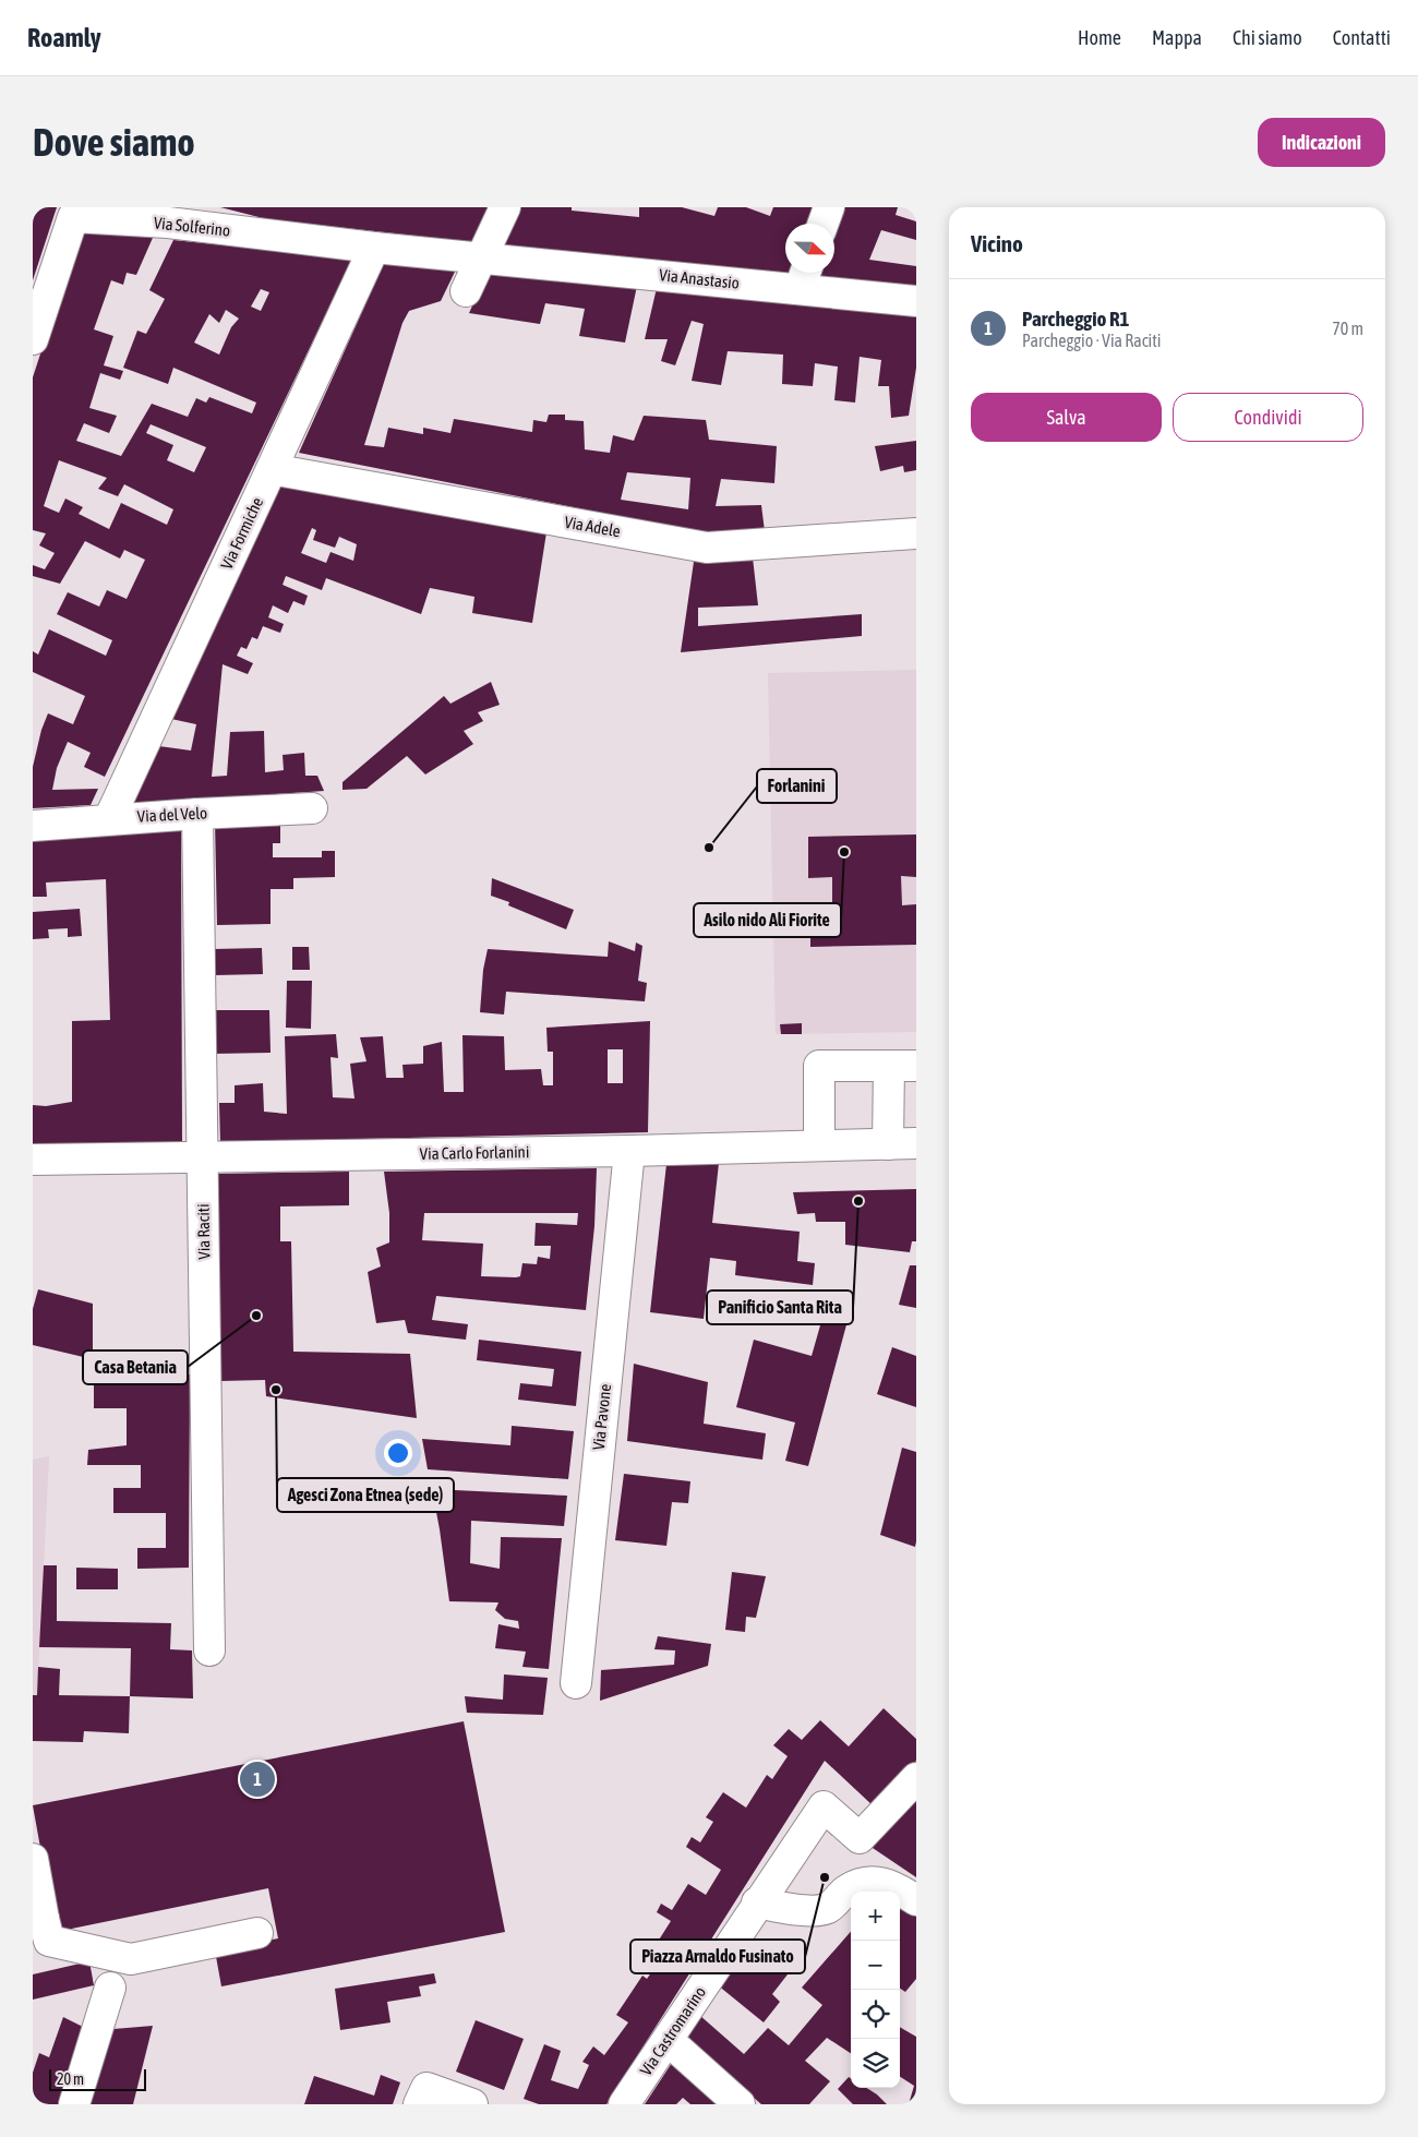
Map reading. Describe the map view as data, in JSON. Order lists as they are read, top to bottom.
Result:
{
  "streets": {
    "street": [
      "Via Solferino",
      "Via Anastasio",
      "Via Adele",
      "Via Formiche",
      "Via del Velo",
      "Via Carlo Forlanini",
      "Via Raciti",
      "Via Pavone",
      "Via Castromarino"
    ]
  },
  "crossings": [
    ["Via Solferino", "Via Anastasio"],
    ["Via Solferino", "Via Formiche"],
    ["Via Anastasio", "Via Formiche"],
    ["Via Adele", "Via Formiche"],
    ["Via Formiche", "Via del Velo"],
    ["Via del Velo", "Via Raciti"],
    ["Via Carlo Forlanini", "Via Raciti"],
    ["Via Carlo Forlanini", "Via Pavone"]
  ],
  "places": [
    "Forlanini",
    "Asilo nido Ali Fiorite",
    "Panificio Santa Rita",
    "Casa Betania",
    "Agesci Zona Etnea (sede)",
    "Piazza Arnaldo Fusinato"
  ],
  "scale_bar": "20 m",
  "north": "right",
  "page": {
    "header": "Roamly",
    "nav": [
      "Home",
      "Mappa",
      "Chi siamo",
      "Contatti"
    ],
    "buttons": [
      "Indicazioni",
      ["Salva", "Condividi"]
    ],
    "title": "Dove siamo",
    "heading": "Vicino",
    "list": [
      {
        "mark": "1",
        "name": "Parcheggio R1",
        "note": "Parcheggio · Via Raciti",
        "value": "70 m"
      }
    ],
    "pins": "1",
    "map_buttons": ["+", "−"],
    "scale": "20 m"
  }
}
